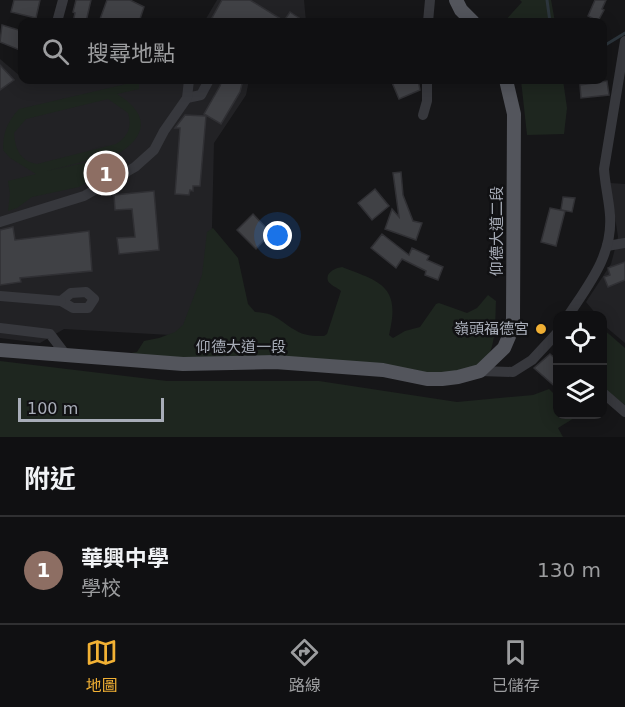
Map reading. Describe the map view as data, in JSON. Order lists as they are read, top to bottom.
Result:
{
  "streets": {
    "main road": ["仰德大道二段", "仰德大道一段"]
  },
  "crossings": [
    ["仰德大道二段", "仰德大道一段"]
  ],
  "places": ["嶺頭福德宮"],
  "scale_bar": "100 m",
  "page": {
    "search": "搜尋地點",
    "pins": "1",
    "scale": "100 m",
    "heading": "附近",
    "list": [
      {
        "mark": "1",
        "name": "華興中學",
        "note": "學校",
        "value": "130 m"
      }
    ],
    "nav": ["地圖", "路線", "已儲存"]
  }
}
